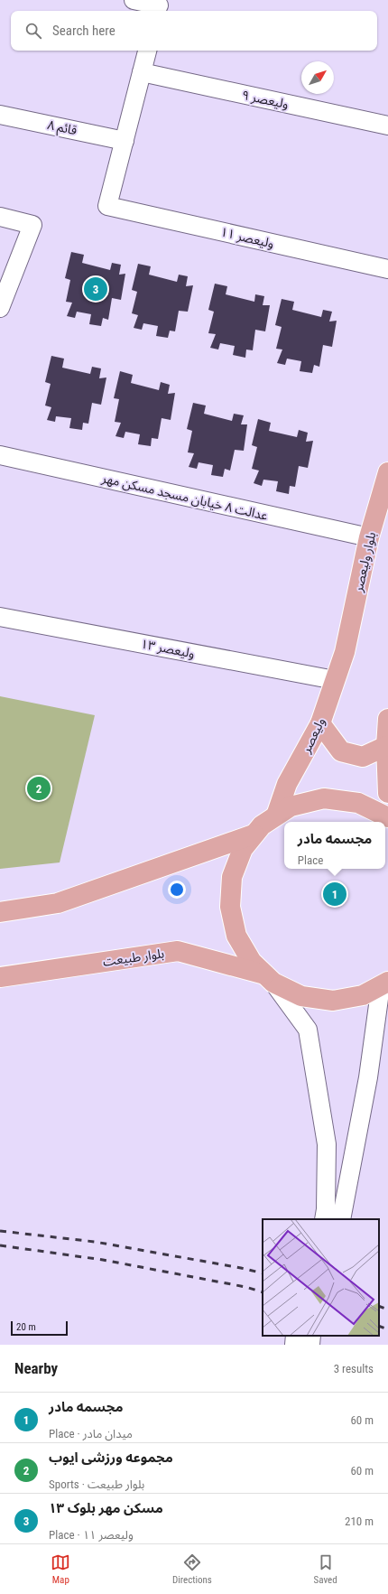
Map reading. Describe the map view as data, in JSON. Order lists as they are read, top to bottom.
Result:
{
  "streets": {
    "main road": ["بلوار ولیعصر", "ولیعصر", "بلوار طبیعت"],
    "street": [
      "ولیعصر ۹",
      "قائم ۸",
      "ولیعصر ۱۱",
      "عدالت ۸ خیابان مسجد مسکن مهر",
      "ولیعصر ۱۳"
    ]
  },
  "crossings": [
    ["قائم ۸", "ولیعصر ۱۱"],
    ["عدالت ۸ خیابان مسجد مسکن مهر", "بلوار ولیعصر"],
    ["بلوار ولیعصر", "ولیعصر"],
    ["ولیعصر ۱۳", "ولیعصر"]
  ],
  "scale_bar": "20 m",
  "north": "top right",
  "page": {
    "search": "Search here",
    "pins": ["3", "2", "1"],
    "popup": ["مجسمه مادر", "Place"],
    "scale": "20 m",
    "heading": ["Nearby", "3 results"],
    "list": [
      {
        "mark": "1",
        "name": "مجسمه مادر",
        "note": "Place · میدان مادر",
        "value": "60 m"
      },
      {
        "mark": "2",
        "name": "مجموعه ورزشی ایوب",
        "note": "Sports · بلوار طبیعت",
        "value": "60 m"
      },
      {
        "mark": "3",
        "name": "مسکن مهر بلوک ۱۳",
        "note": "Place · ولیعصر ۱۱",
        "value": "210 m"
      }
    ],
    "nav": ["Map", "Directions", "Saved"]
  }
}
